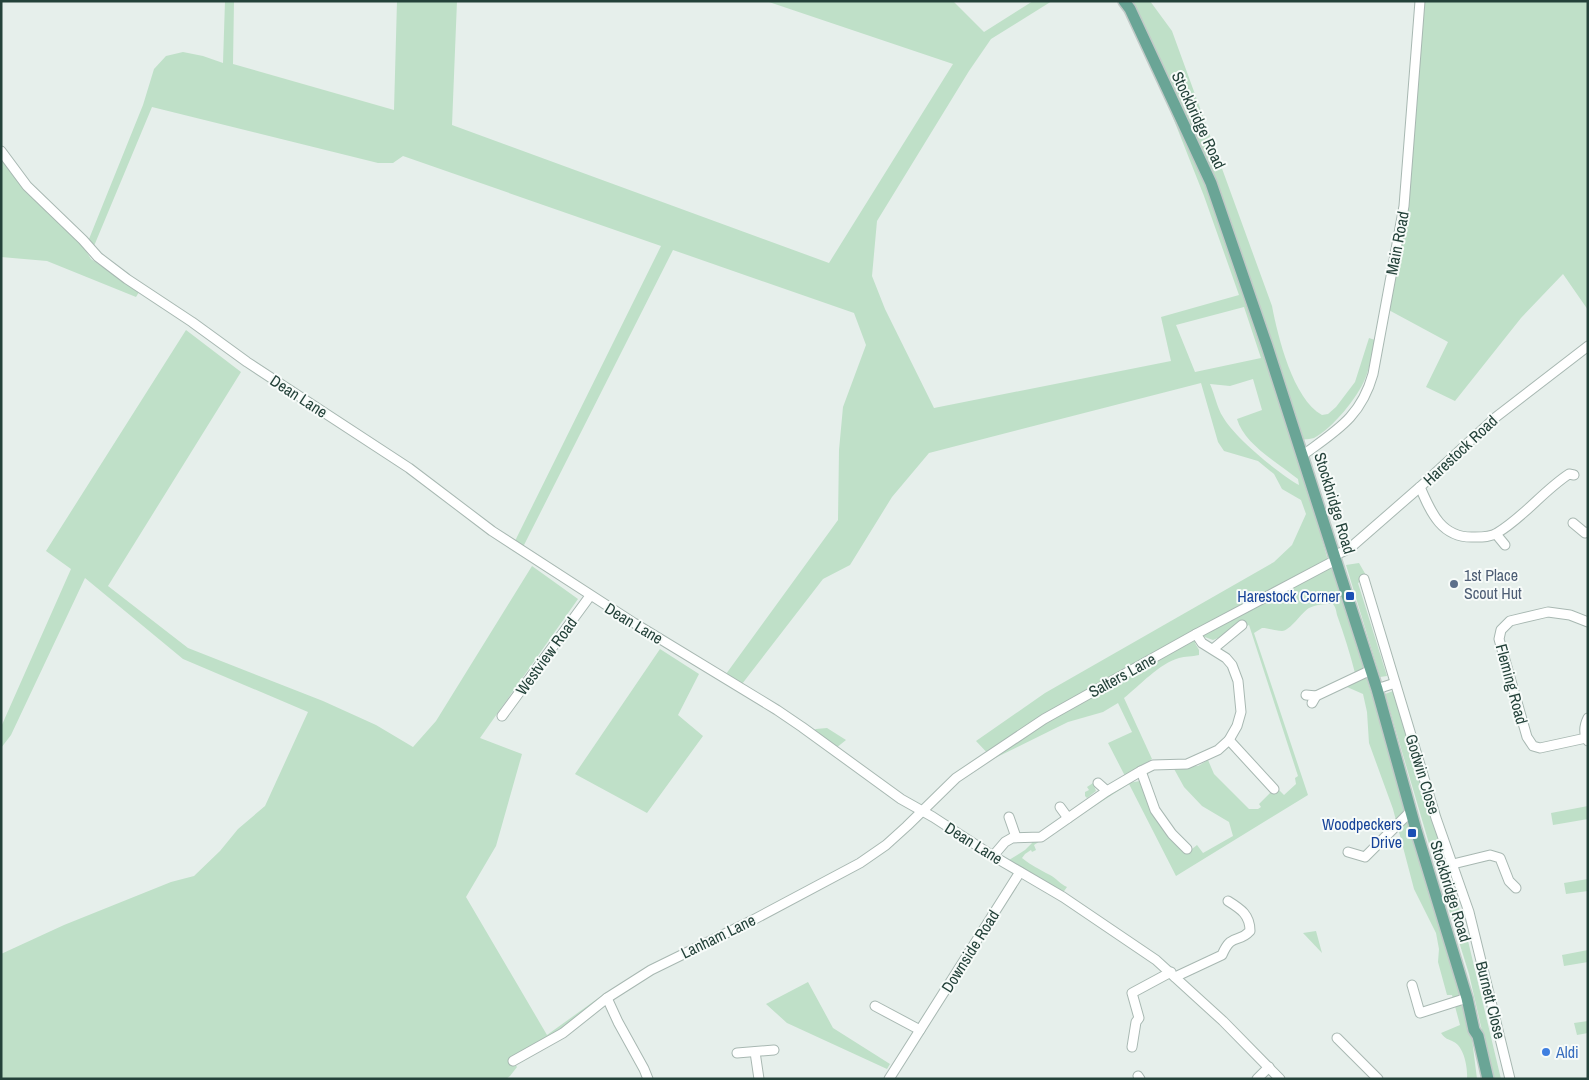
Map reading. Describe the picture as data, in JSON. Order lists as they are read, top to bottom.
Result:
{
  "streets": {
    "main road": ["Stockbridge Road"],
    "street": [
      "Main Road",
      "Dean Lane",
      "Harestock Road",
      "Westview Road",
      "Salters Lane",
      "Fleming Road",
      "Godwin Close",
      "Lanham Lane",
      "Downside Road",
      "Burnett Close"
    ]
  },
  "crossings": [
    ["Stockbridge Road", "Main Road"],
    ["Stockbridge Road", "Harestock Road"],
    ["Stockbridge Road", "Salters Lane"],
    ["Dean Lane", "Westview Road"],
    ["Dean Lane", "Salters Lane"],
    ["Dean Lane", "Lanham Lane"],
    ["Dean Lane", "Downside Road"],
    ["Harestock Road", "Salters Lane"],
    ["Salters Lane", "Lanham Lane"],
    ["Godwin Close", "Burnett Close"]
  ],
  "places": {
    "other": ["1st Place Scout Hut", "Aldi"],
    "transit": ["Harestock Corner", "Woodpeckers Drive"]
  }
}
